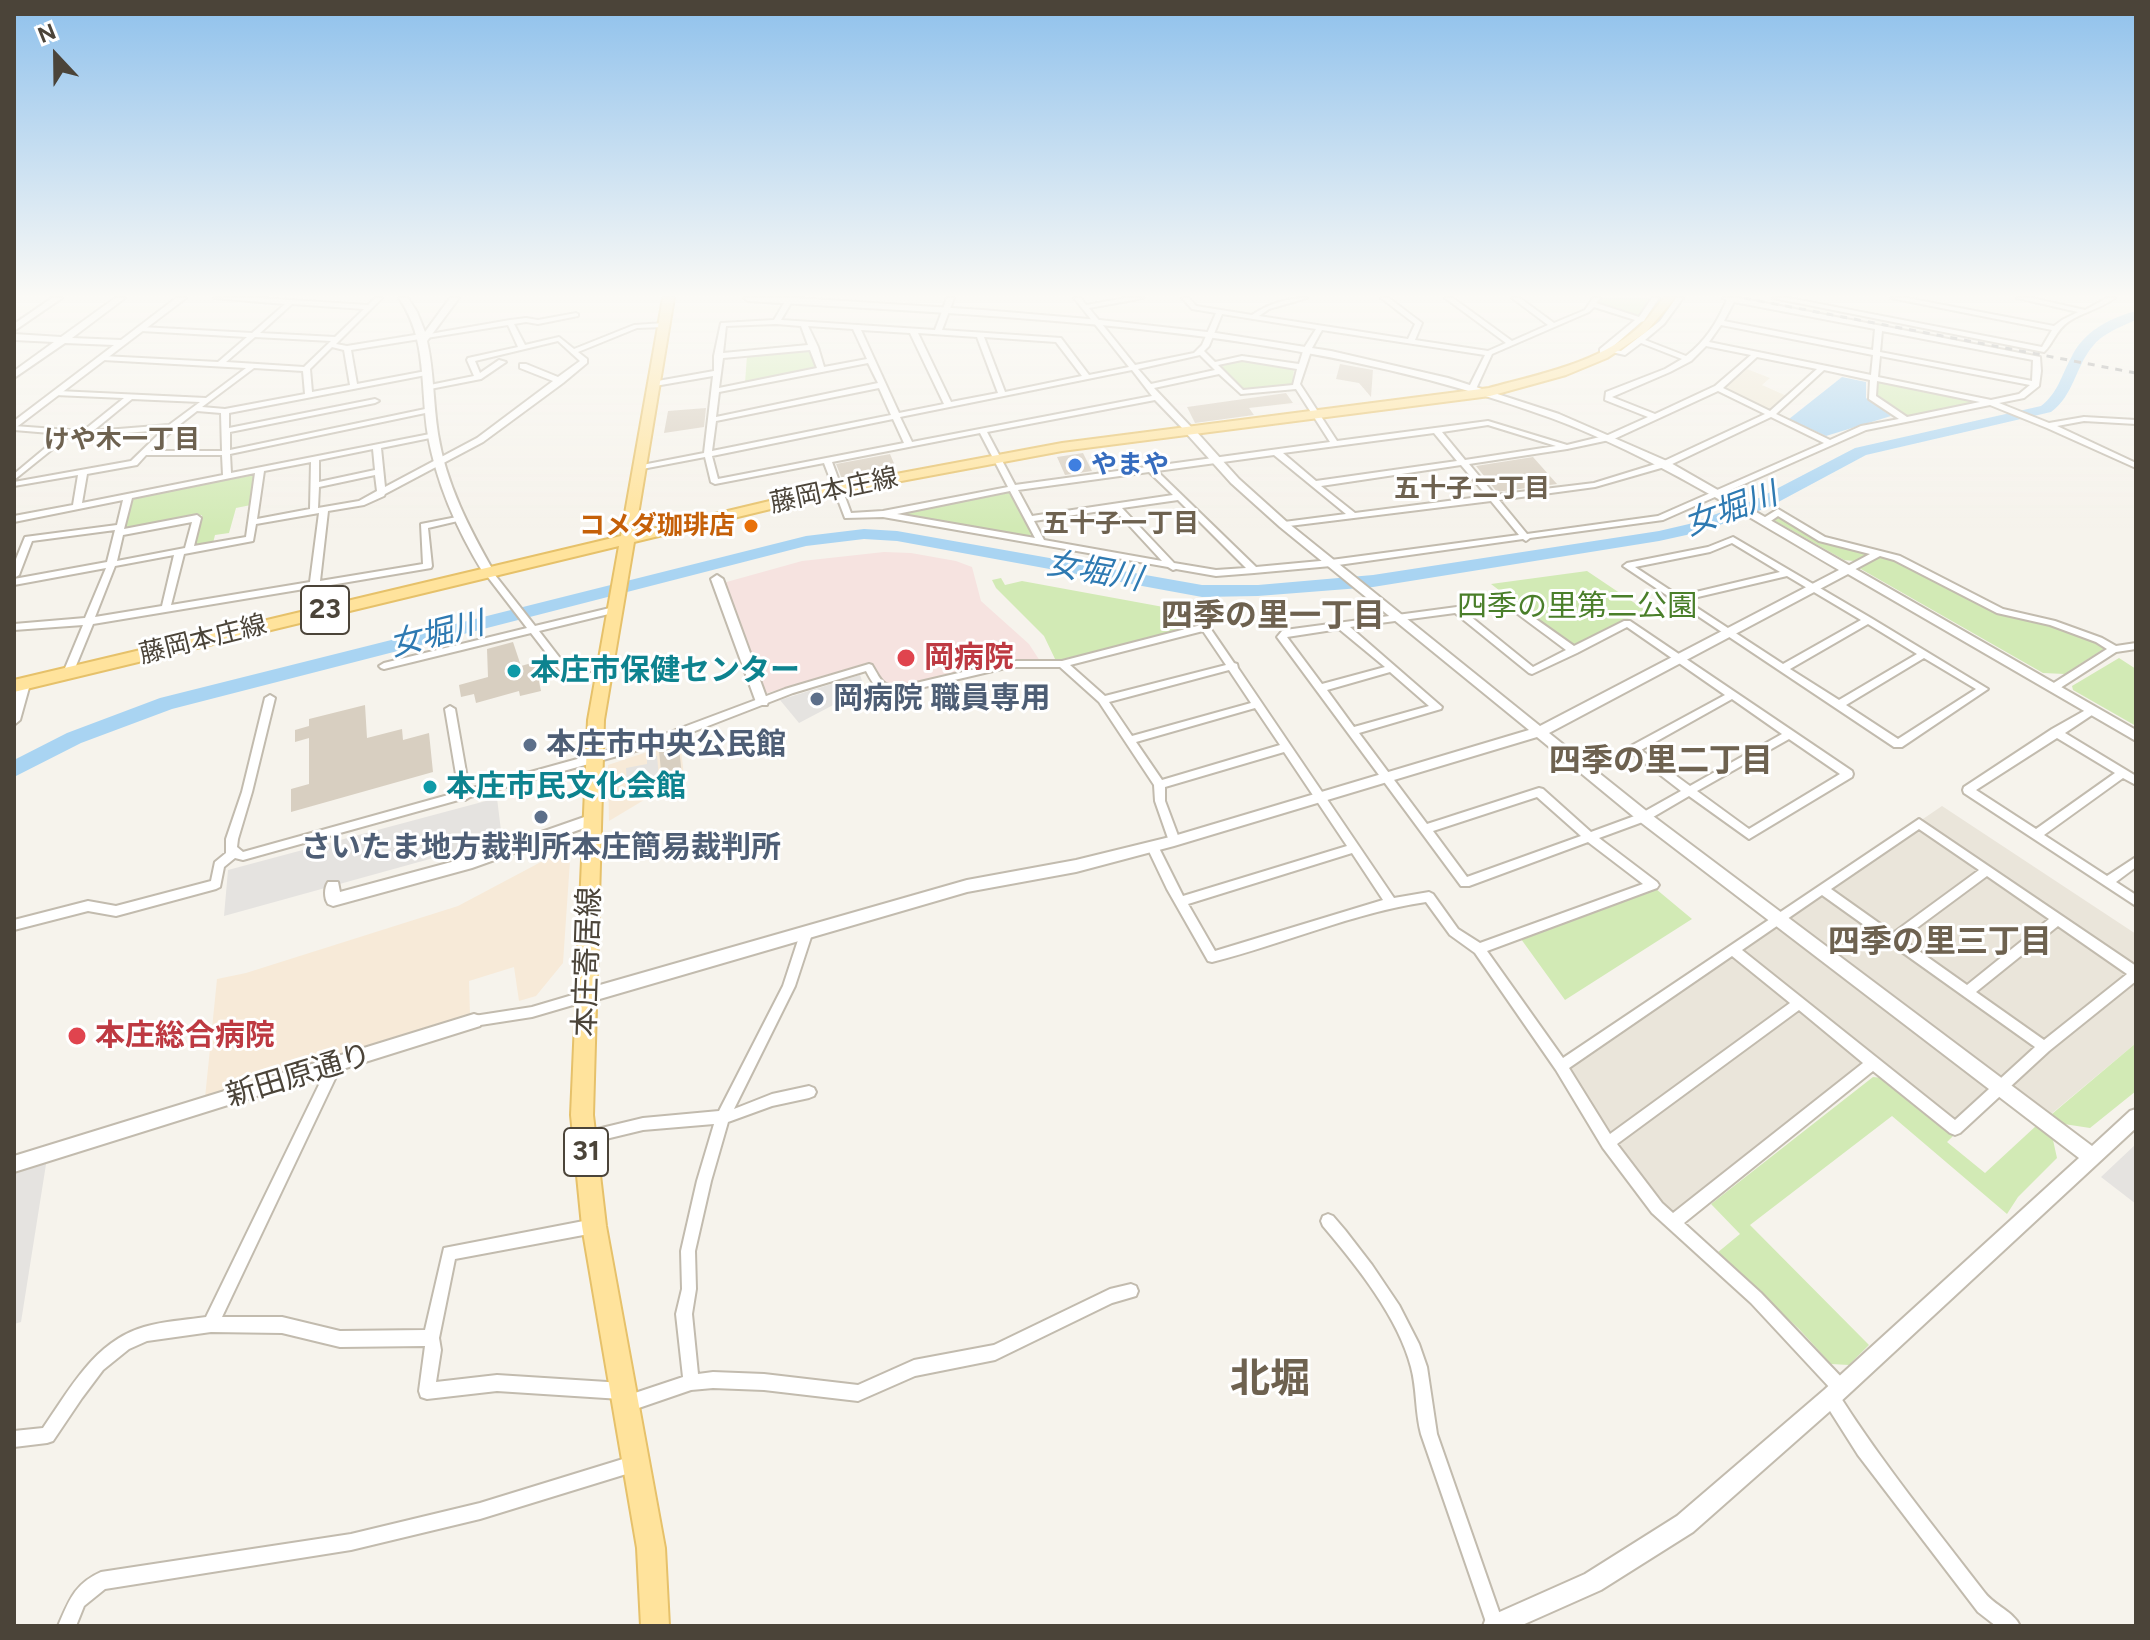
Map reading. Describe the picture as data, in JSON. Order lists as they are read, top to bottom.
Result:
{
  "streets": {
    "main road": [
      "藤岡本庄線",
      "23",
      "本庄寄居線",
      "31"
    ],
    "street": ["新田原通り"]
  },
  "crossings": [
    ["藤岡本庄線", "本庄寄居線"],
    ["本庄寄居線", "新田原通り"]
  ],
  "districts": [
    "けや木一丁目",
    "五十子二丁目",
    "五十子一丁目",
    "四季の里一丁目",
    "四季の里二丁目",
    "四季の里三丁目",
    "北堀"
  ],
  "water": ["女堀川"],
  "parks": ["四季の里第二公園"],
  "places": [
    "やまや",
    "コメダ珈琲店",
    "岡病院",
    "本庄市保健センター",
    "岡病院 職員専用",
    "本庄市中央公民館",
    "本庄市民文化会館",
    "さいたま地方裁判所本庄簡易裁判所",
    "本庄総合病院"
  ],
  "north": "top"
}
